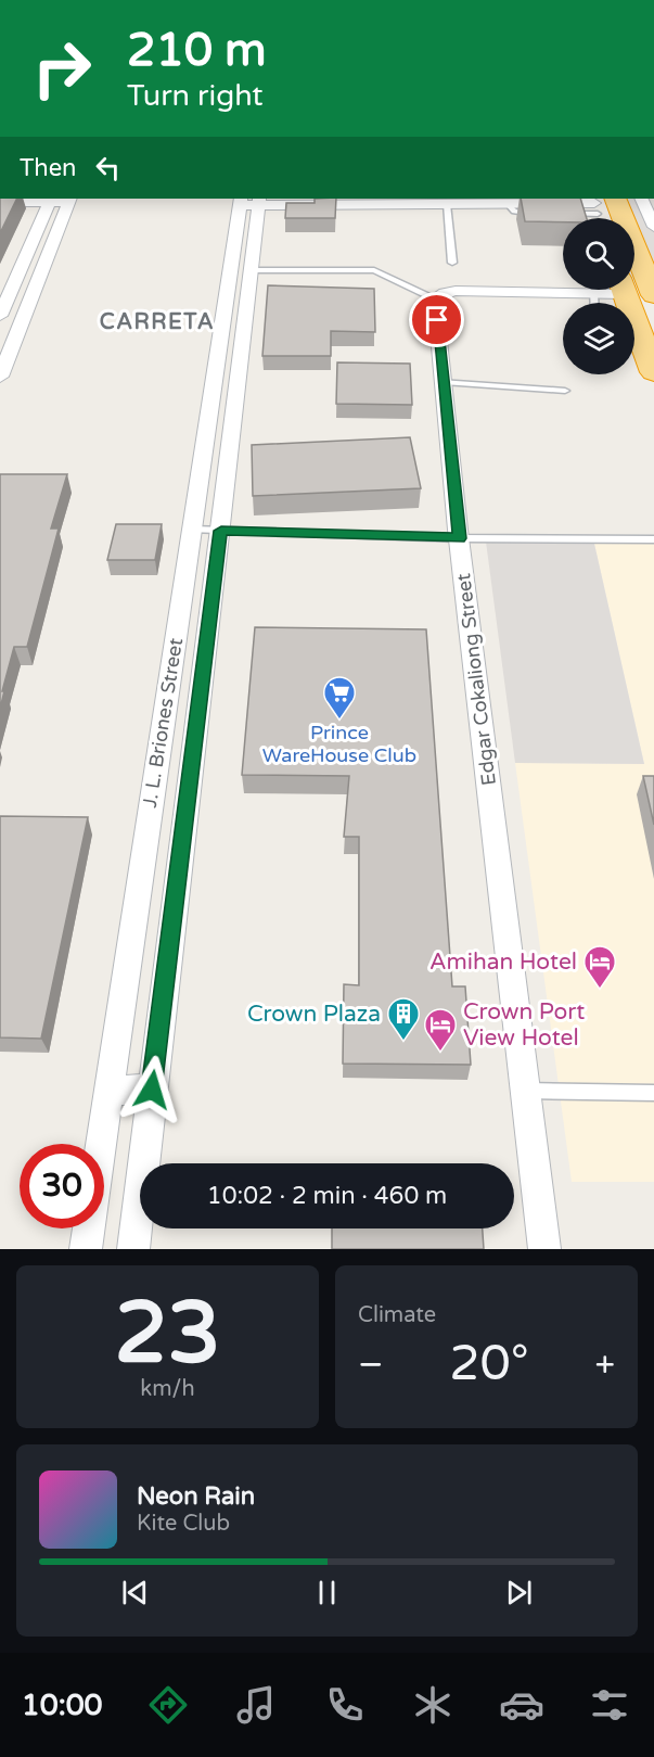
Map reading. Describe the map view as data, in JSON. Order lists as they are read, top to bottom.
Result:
{
  "streets": {
    "street": ["Edgar Cokaliong Street", "J. L. Briones Street"]
  },
  "districts": ["CARRETA"],
  "places": {
    "supermarket": ["Prince WareHouse Club"],
    "hotel": ["Amihan Hotel", "Crown Port View Hotel"],
    "building": ["Crown Plaza"]
  },
  "page": {
    "turn": ["210 m", "Turn right"],
    "then": "Then",
    "limit": "30",
    "trip": "10:02 · 2 min · 460 m",
    "tile": [
      ["23", "km/h"],
      "Climate"
    ],
    "heat": ["−", "20°", "+"],
    "song": ["Neon Rain", "Kite Club"],
    "tabs": "10:00"
  }
}
